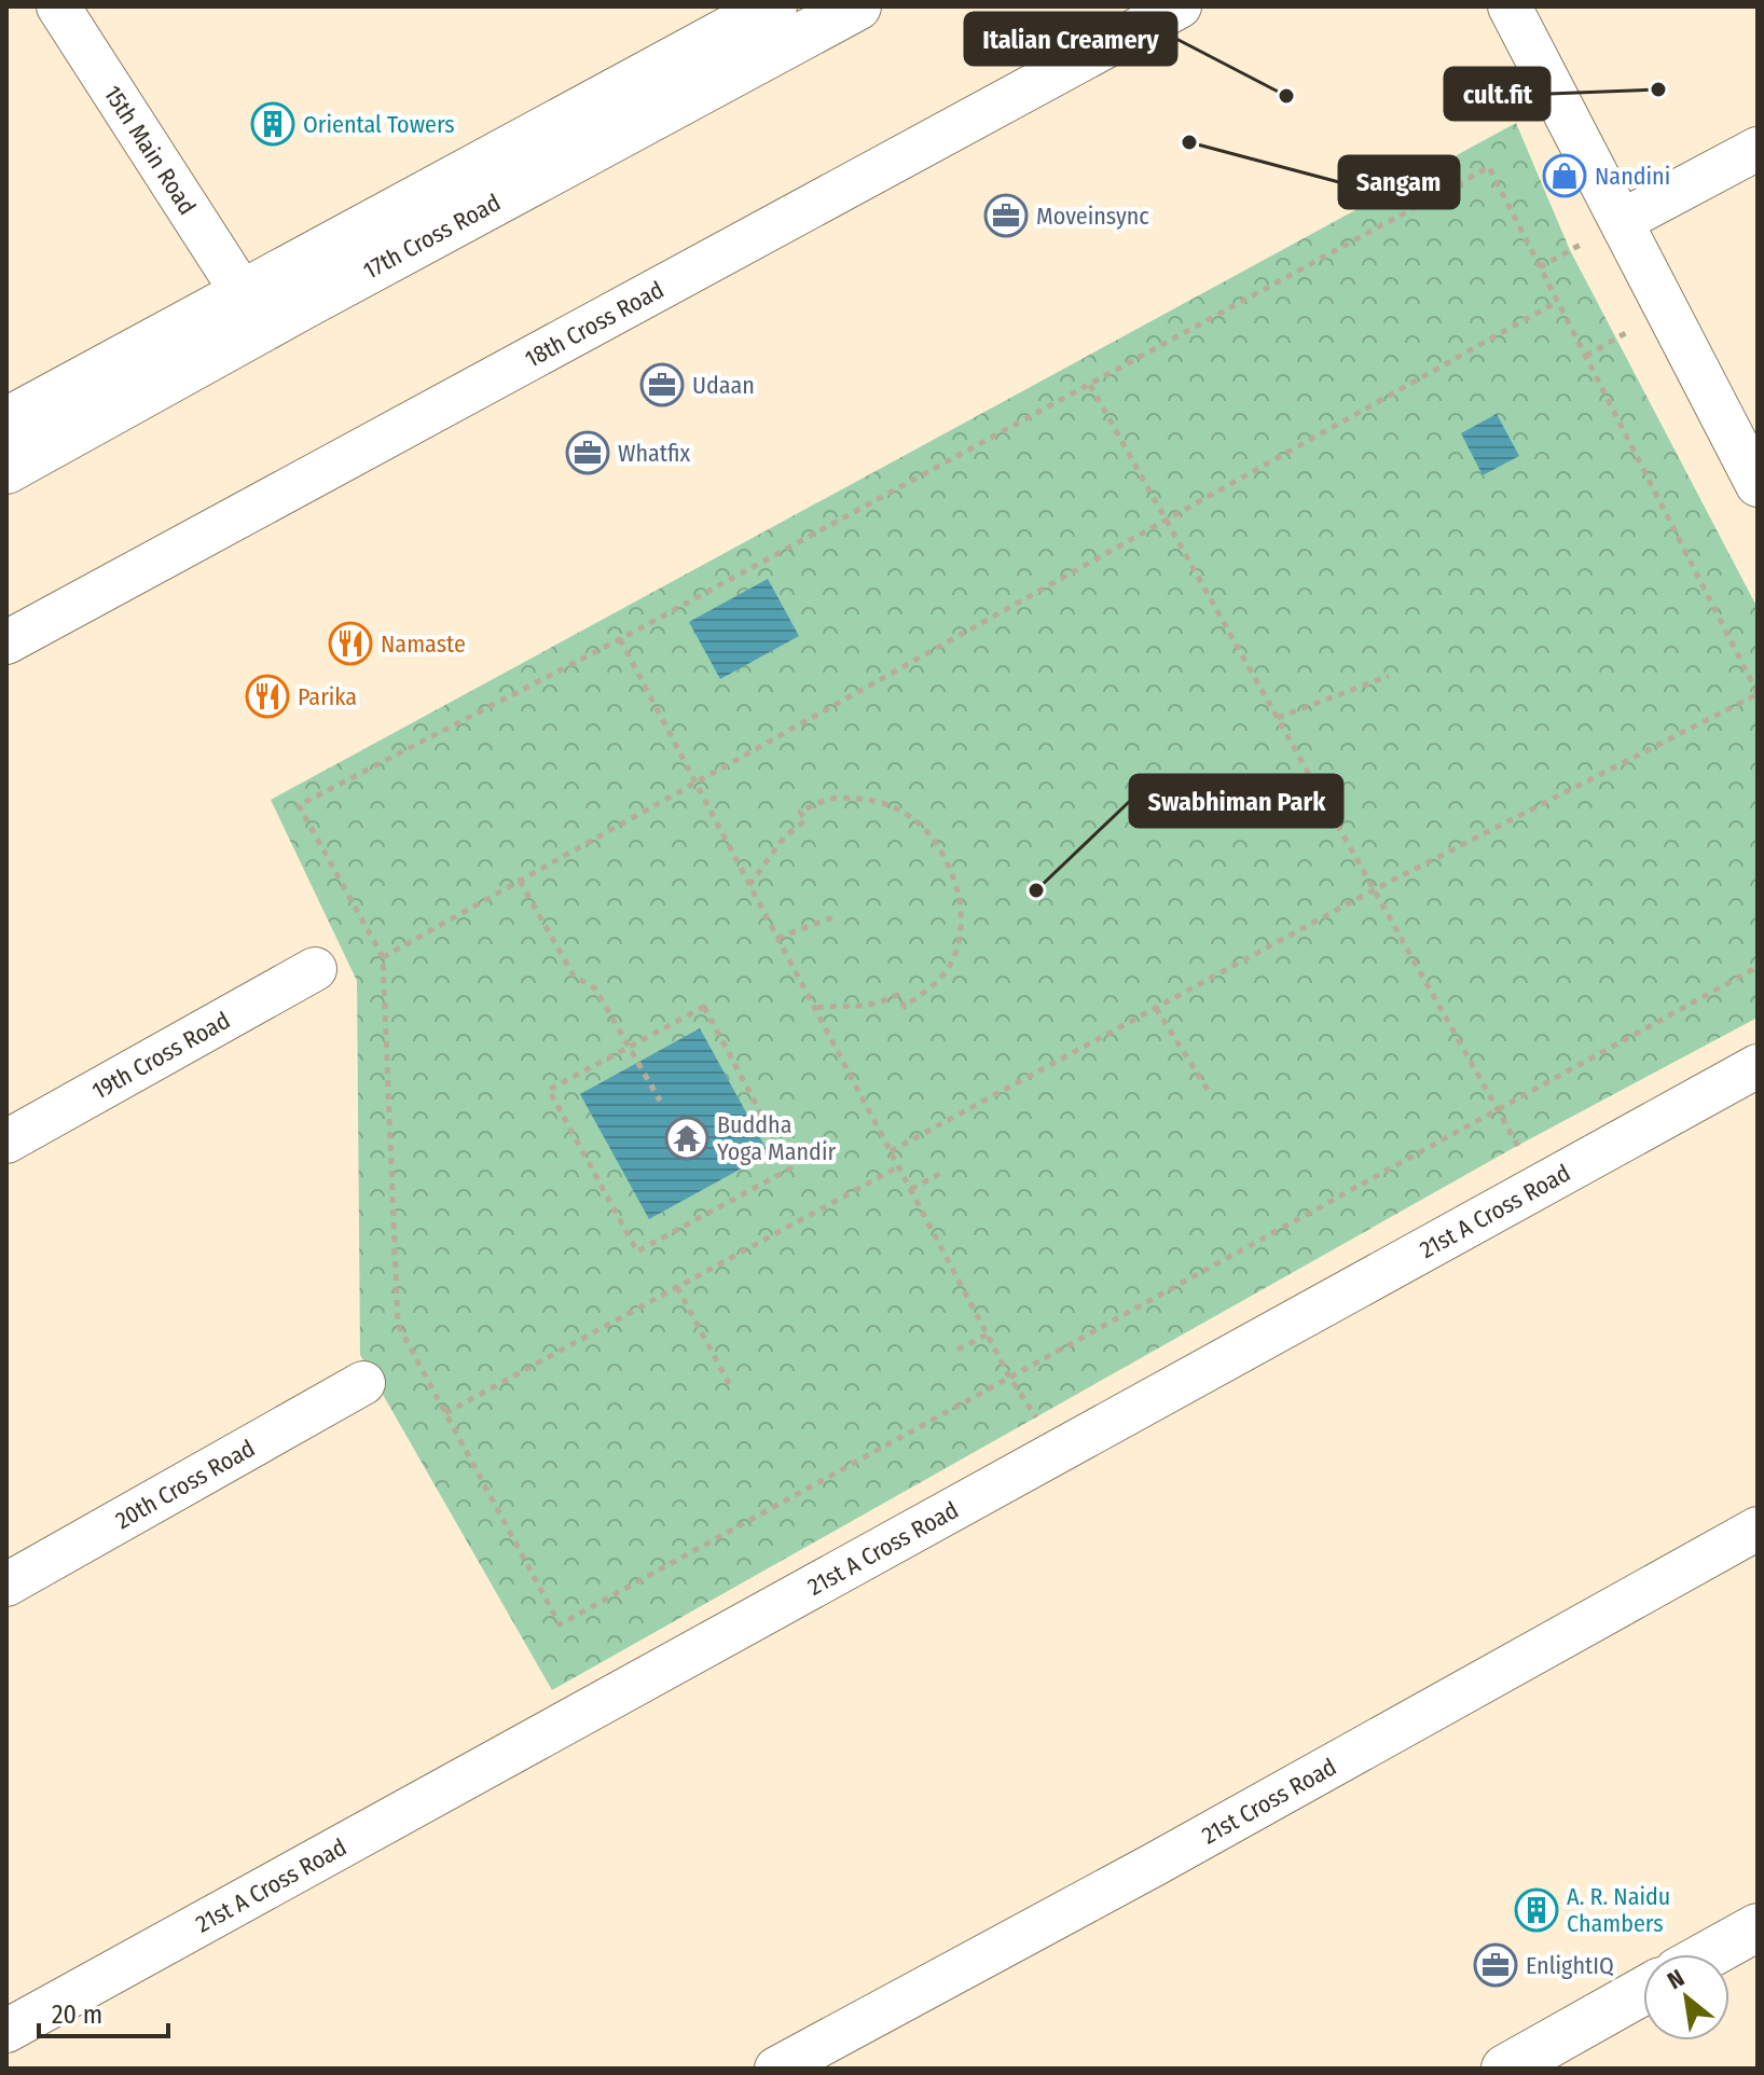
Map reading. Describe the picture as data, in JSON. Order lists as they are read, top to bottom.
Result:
{
  "streets": {
    "main road": ["17th Cross Road"],
    "street": [
      "15th Main Road",
      "18th Cross Road",
      "19th Cross Road",
      "21st A Cross Road",
      "20th Cross Road",
      "21st Cross Road"
    ]
  },
  "crossings": [
    ["15th Main Road", "17th Cross Road"]
  ],
  "places": {
    "other": [
      "cult.fit",
      "Italian Creamery",
      "Sangam",
      "Swabhiman Park"
    ],
    "building": ["Oriental Towers", "A. R. Naidu Chambers"],
    "shop": ["Nandini"],
    "office": [
      "Moveinsync",
      "Udaan",
      "Whatfix",
      "EnlightIQ"
    ],
    "restaurant": ["Namaste", "Parika"],
    "temple": ["Buddha Yoga Mandir"]
  },
  "scale_bar": "20 m",
  "north": "top left"
}
